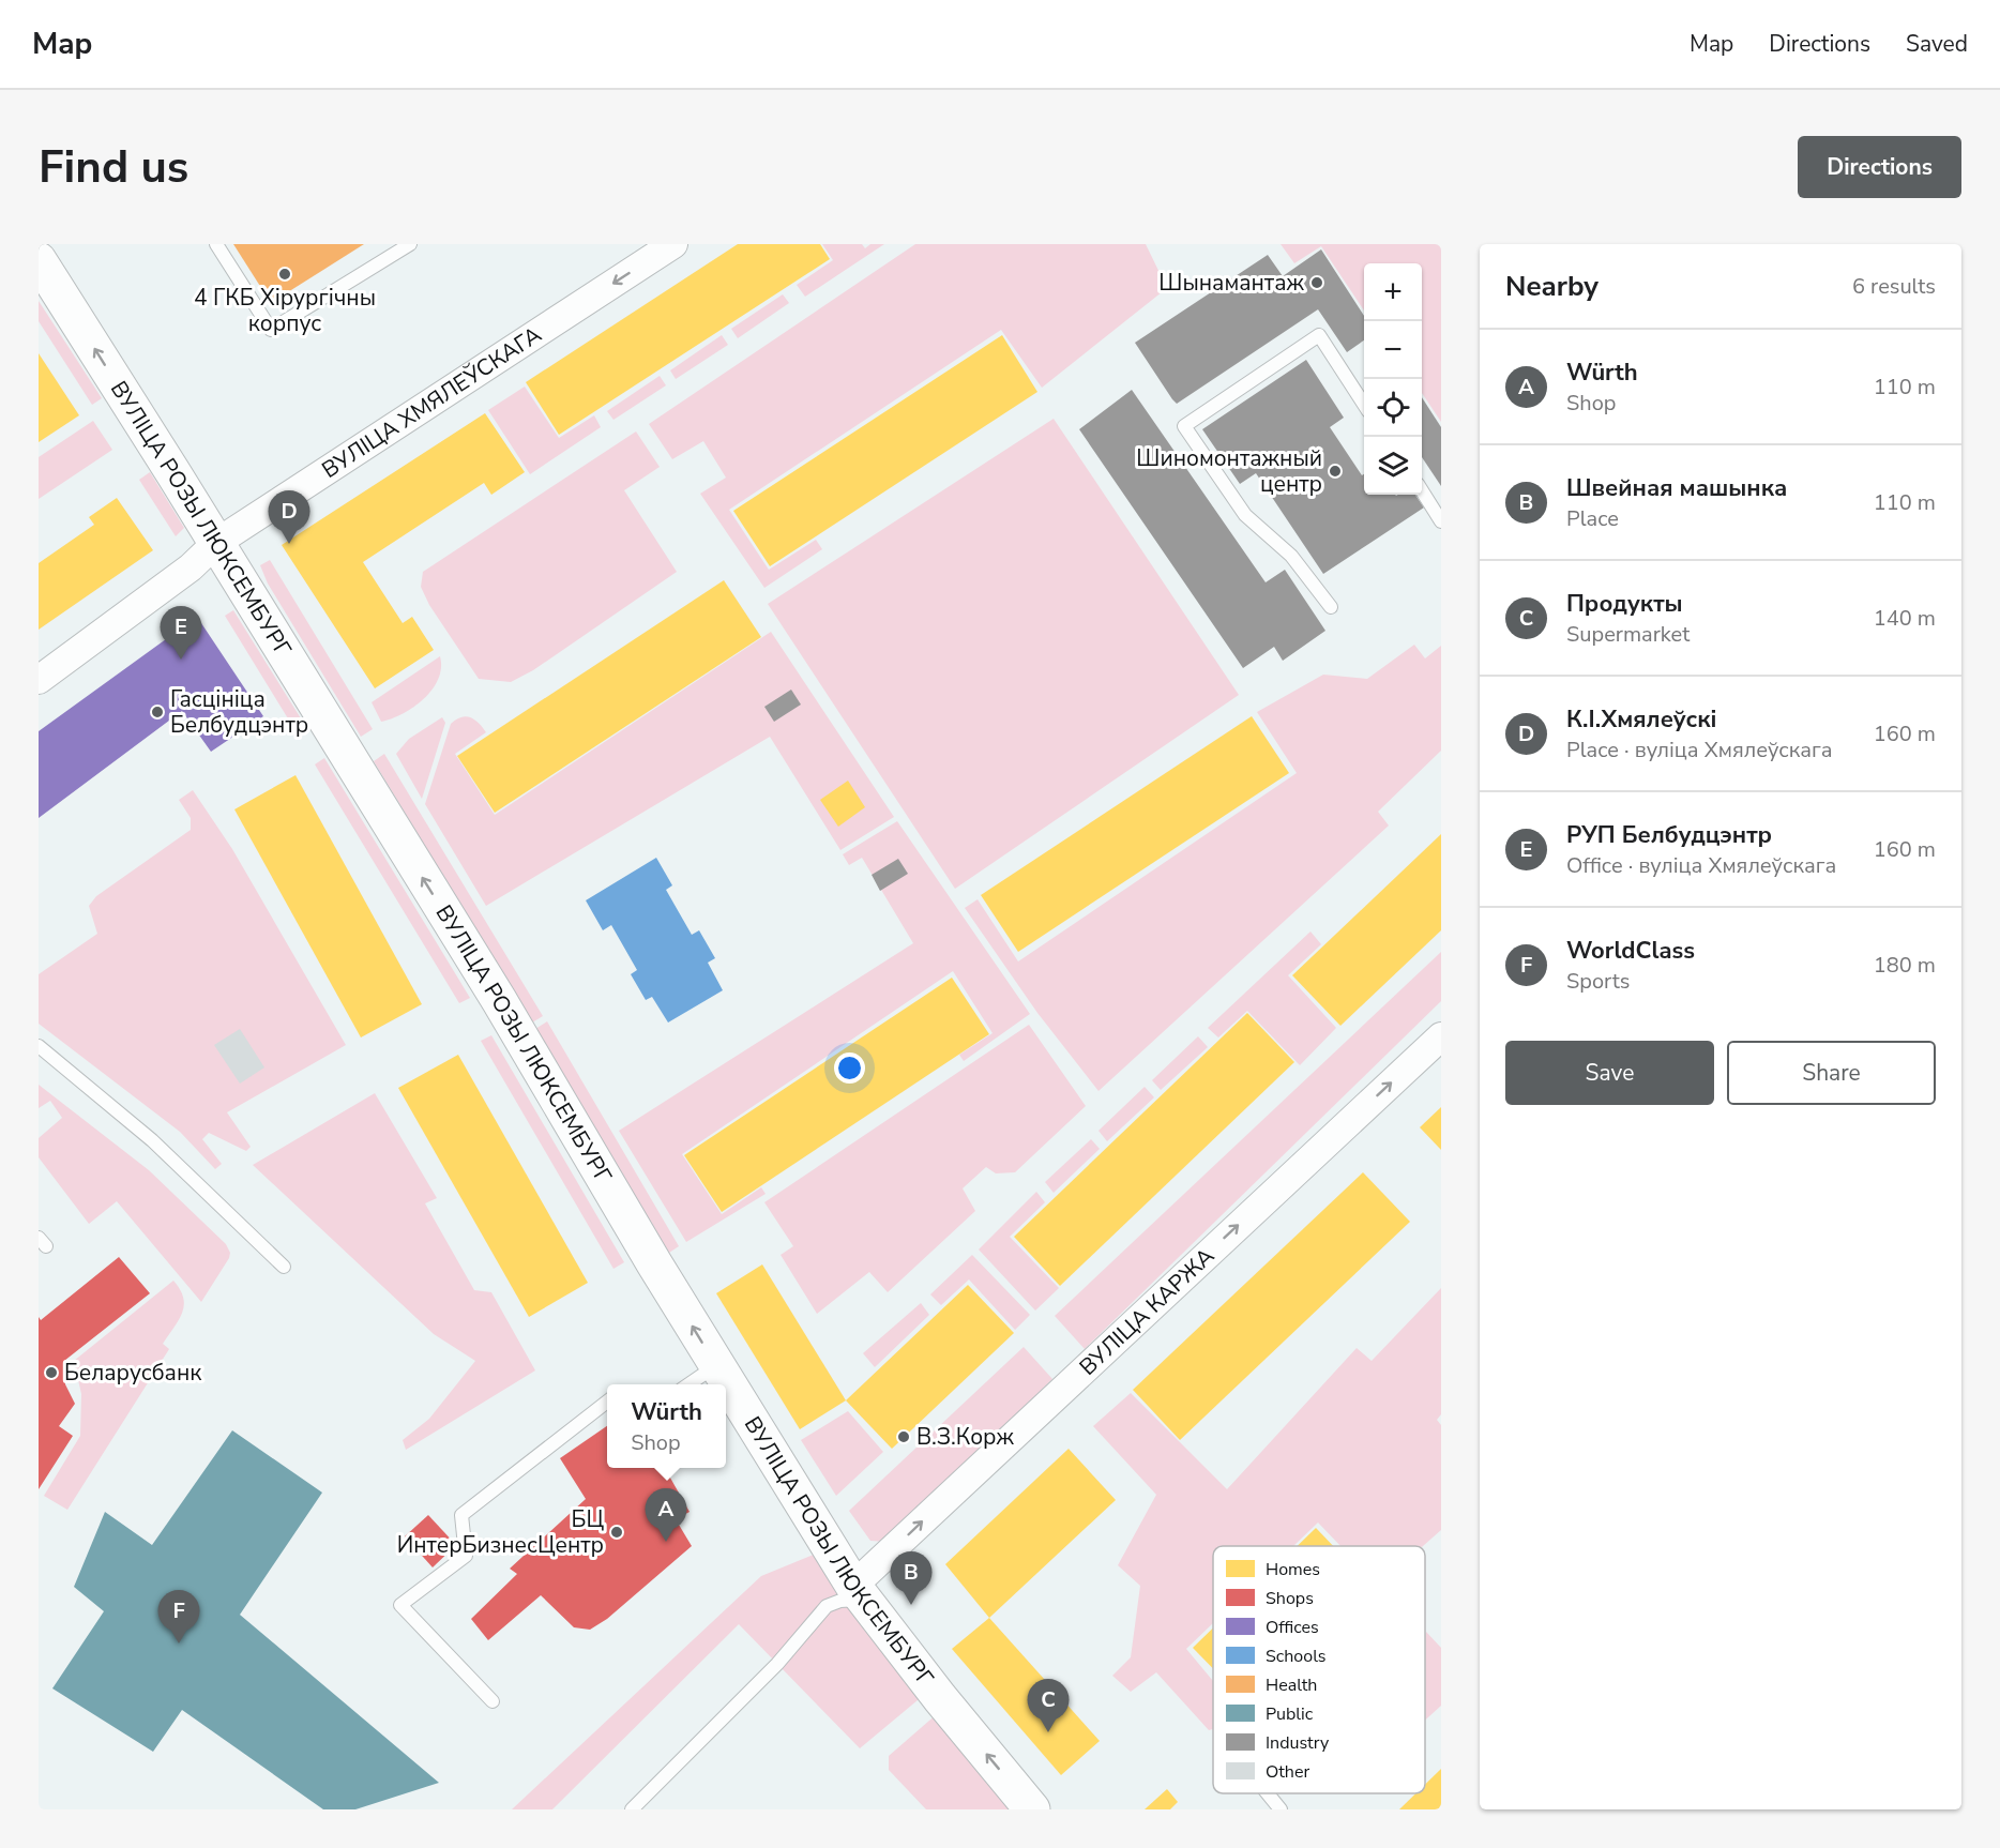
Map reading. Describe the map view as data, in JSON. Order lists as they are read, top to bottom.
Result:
{
  "streets": {
    "street": ["ВУЛІЦА ХМЯЛЕЎСКАГА", "ВУЛІЦА РОЗЫ ЛЮКСЕМБУРГ", "ВУЛІЦА КАРЖА"]
  },
  "crossings": [
    ["ВУЛІЦА ХМЯЛЕЎСКАГА", "ВУЛІЦА РОЗЫ ЛЮКСЕМБУРГ"],
    ["ВУЛІЦА РОЗЫ ЛЮКСЕМБУРГ", "ВУЛІЦА КАРЖА"]
  ],
  "one_way": ["ВУЛІЦА ХМЯЛЕЎСКАГА", "ВУЛІЦА РОЗЫ ЛЮКСЕМБУРГ", "ВУЛІЦА КАРЖА"],
  "places": [
    "4 ГКБ Хірургічны корпус",
    "Шынамантаж",
    "Шиномонтажный центр",
    "Гасцініца Белбудцэнтр",
    "Беларусбанк",
    "В.З.Корж",
    "БЦ ИнтерБизнесЦентр"
  ],
  "legend": [
    "Homes",
    "Shops",
    "Offices",
    "Schools",
    "Health",
    "Public",
    "Industry",
    "Other"
  ],
  "page": {
    "header": "Map",
    "nav": ["Map", "Directions", "Saved"],
    "buttons": [
      "Directions",
      ["Save", "Share"]
    ],
    "title": "Find us",
    "heading": ["Nearby", "6 results"],
    "map_buttons": ["+", "−"],
    "list": [
      {
        "mark": "A",
        "name": "Würth",
        "note": "Shop",
        "value": "110 m"
      },
      {
        "mark": "B",
        "name": "Швейная машынка",
        "note": "Place",
        "value": "110 m"
      },
      {
        "mark": "C",
        "name": "Продукты",
        "note": "Supermarket",
        "value": "140 m"
      },
      {
        "mark": "D",
        "name": "К.І.Хмялеўскі",
        "note": "Place · вуліца Хмялеўскага",
        "value": "160 m"
      },
      {
        "mark": "E",
        "name": "РУП Белбудцэнтр",
        "note": "Office · вуліца Хмялеўскага",
        "value": "160 m"
      },
      {
        "mark": "F",
        "name": "WorldClass",
        "note": "Sports",
        "value": "180 m"
      }
    ],
    "pins": [
      "D",
      "E",
      "A",
      "B",
      "F",
      "C"
    ],
    "popup": ["Würth", "Shop"]
  }
}
